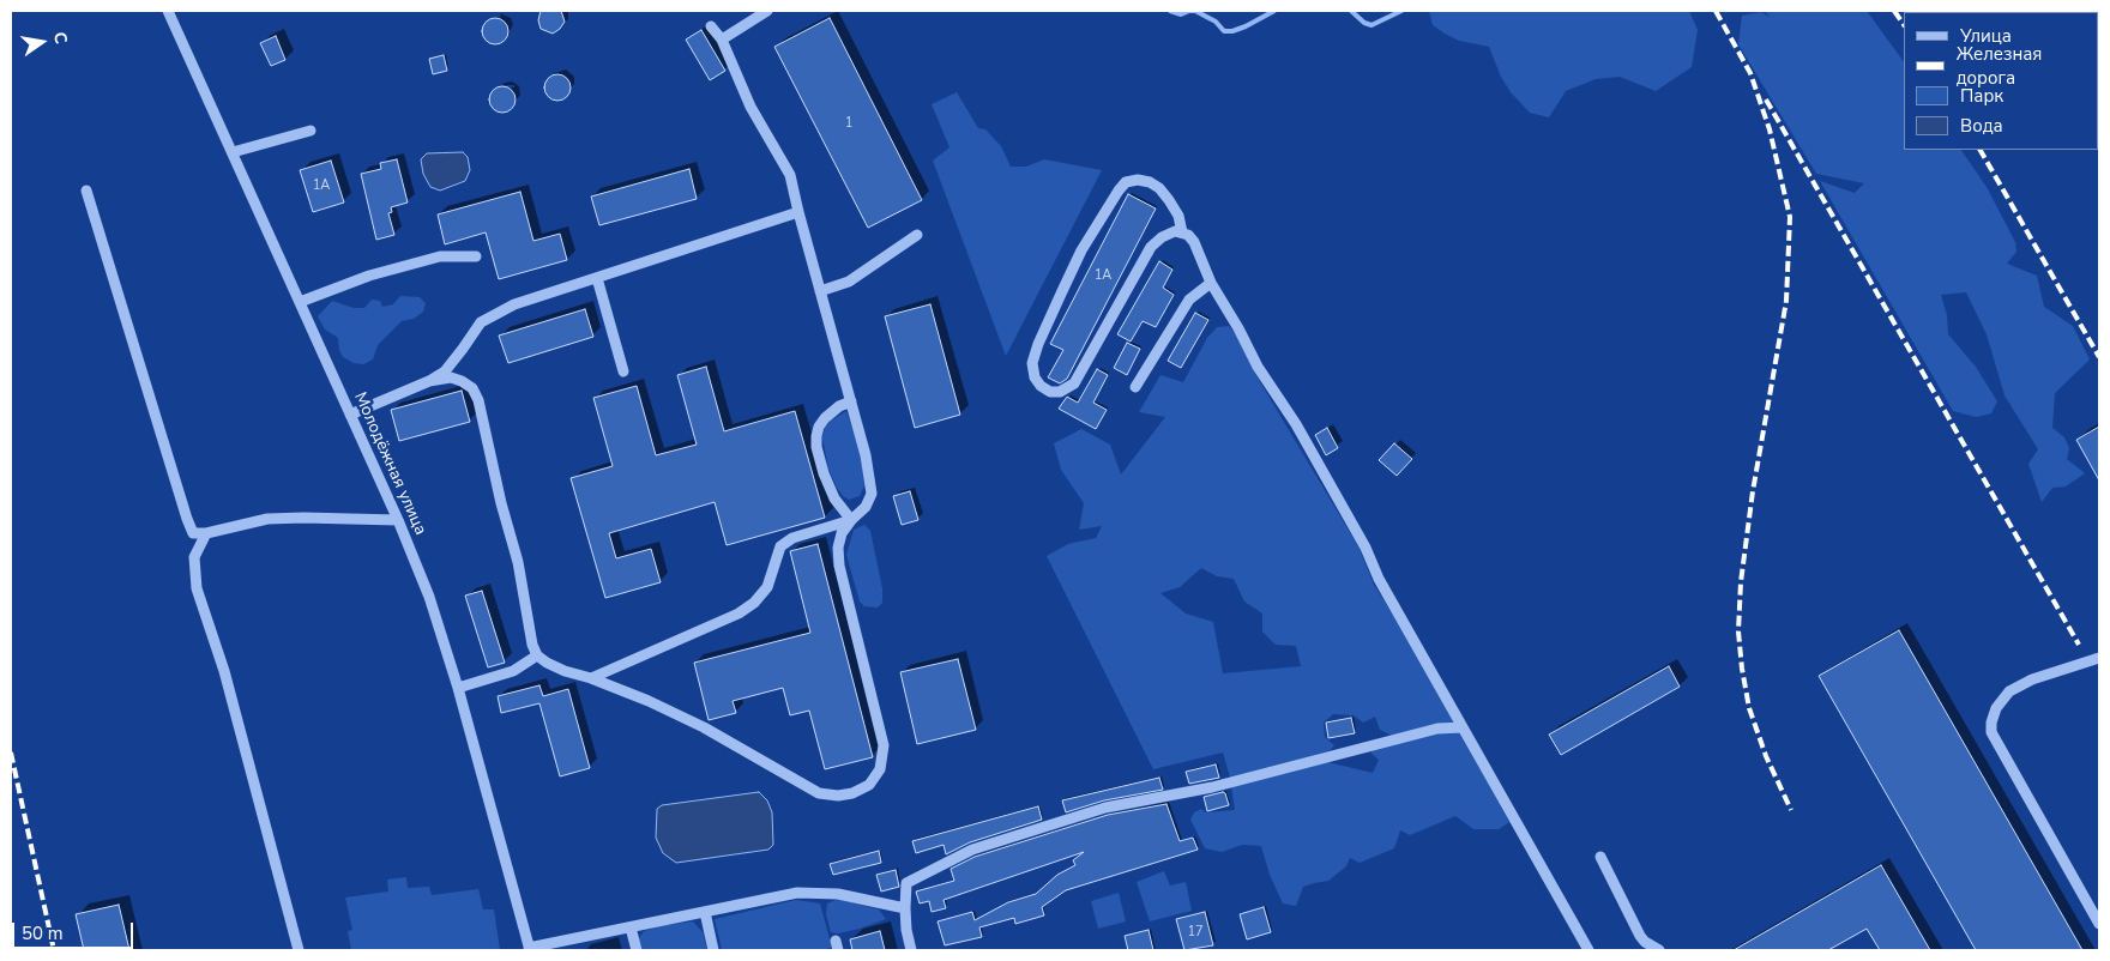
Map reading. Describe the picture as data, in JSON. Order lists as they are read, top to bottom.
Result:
{
  "streets": {
    "street": ["Молодёжная улица"]
  },
  "house_numbers": [
    "1",
    "1А",
    "1А",
    "17"
  ],
  "legend": [
    "Улица",
    "Железная дорога",
    "Парк",
    "Вода"
  ],
  "scale_bar": "50 m",
  "north": "right"
}
